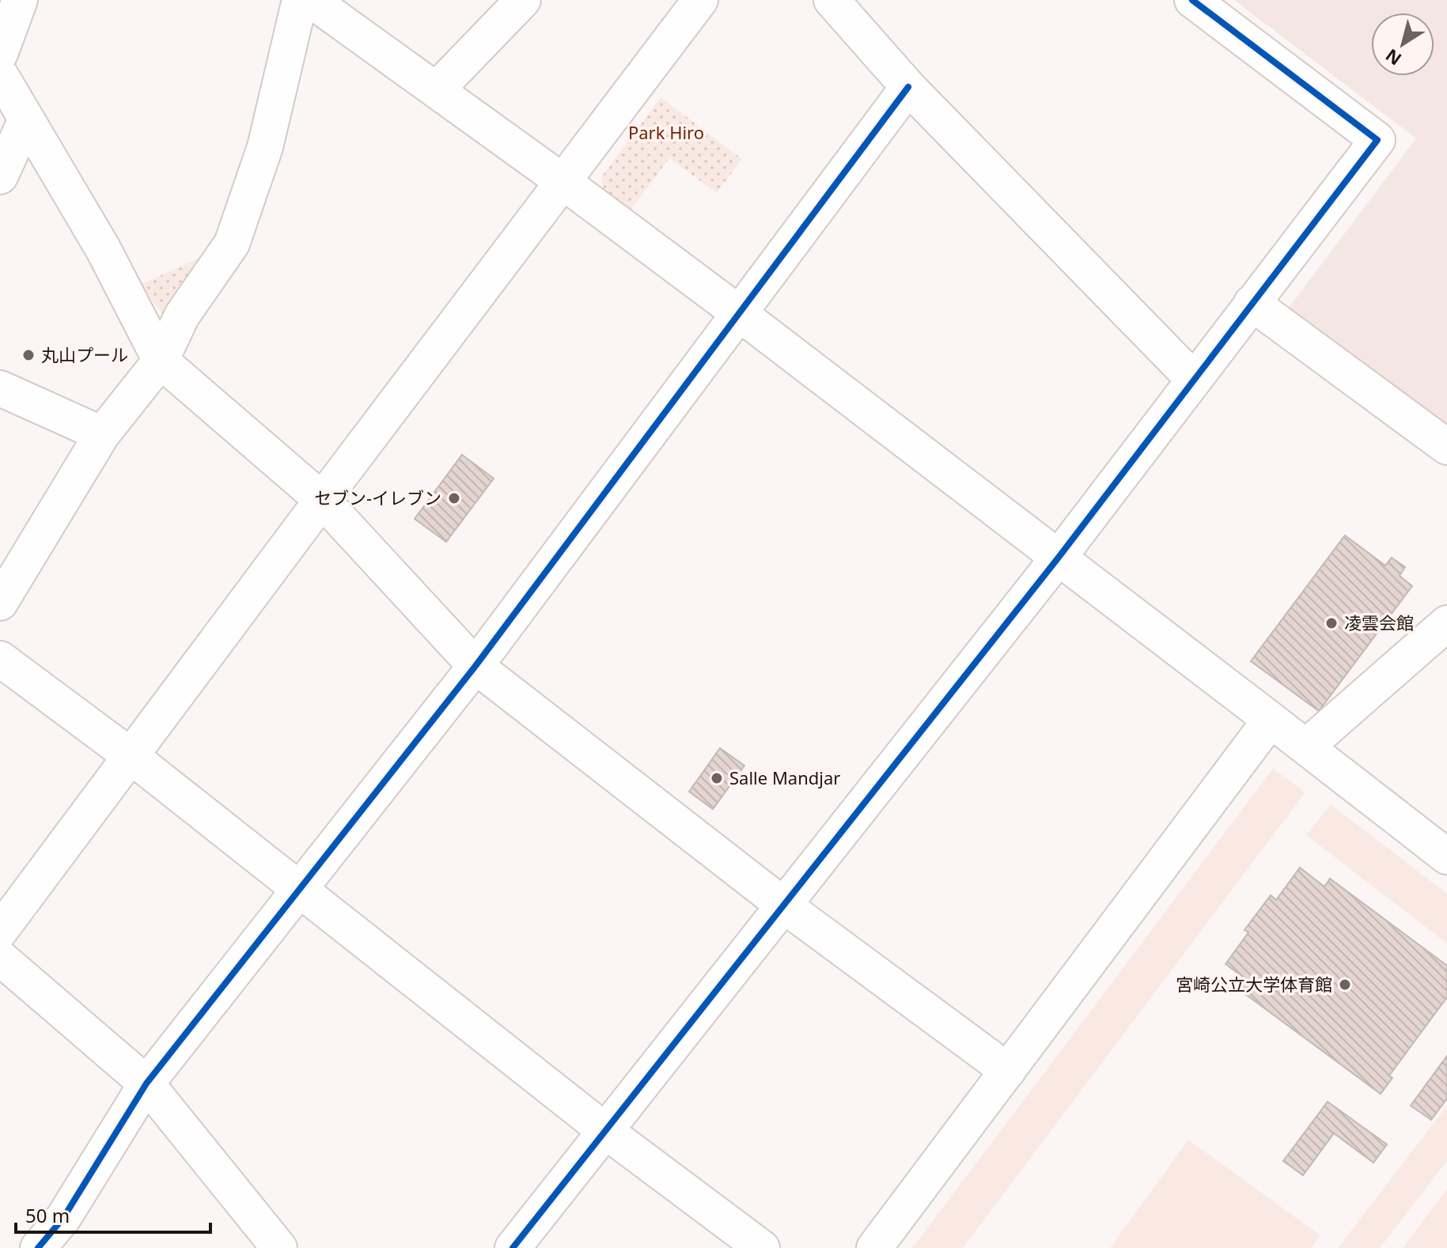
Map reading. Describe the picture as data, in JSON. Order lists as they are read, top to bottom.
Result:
{
  "parks": ["Park Hiro"],
  "places": [
    "丸山プール",
    "セブン-イレブン",
    "凌雲会館",
    "Salle Mandjar",
    "宮崎公立大学体育館"
  ],
  "scale_bar": "50 m",
  "north": "bottom left"
}
